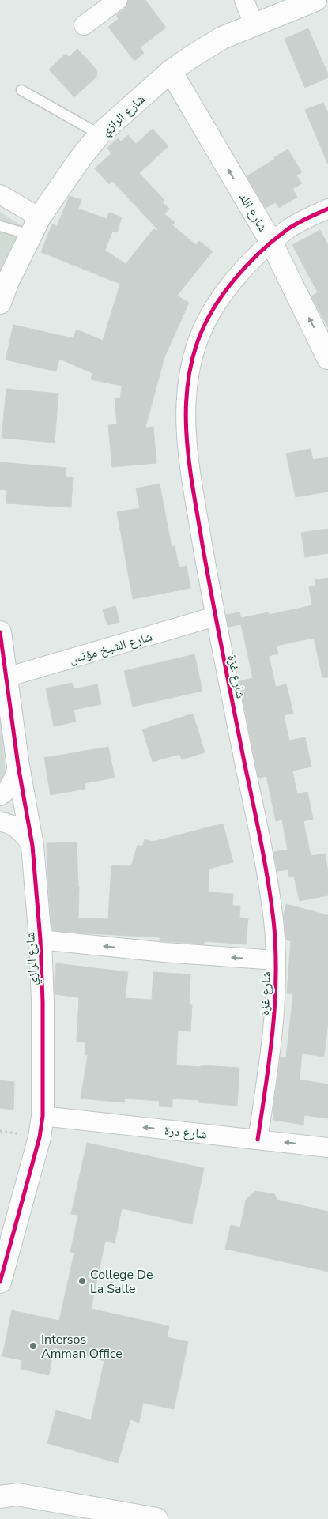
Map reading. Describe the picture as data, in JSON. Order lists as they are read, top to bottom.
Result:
{
  "streets": {
    "street": [
      "شارع الرازي",
      "شارع اللد",
      "شارع الشيخ مؤنس",
      "شارع غزة",
      "شارع درة"
    ]
  },
  "crossings": [
    ["شارع الرازي", "شارع اللد"],
    ["شارع الرازي", "شارع الشيخ مؤنس"],
    ["شارع الرازي", "شارع درة"],
    ["شارع اللد", "شارع غزة"],
    ["شارع الشيخ مؤنس", "شارع غزة"],
    ["شارع غزة", "شارع درة"]
  ],
  "one_way": ["شارع اللد", "شارع درة"],
  "places": ["College De La Salle", "Intersos Amman Office"]
}
